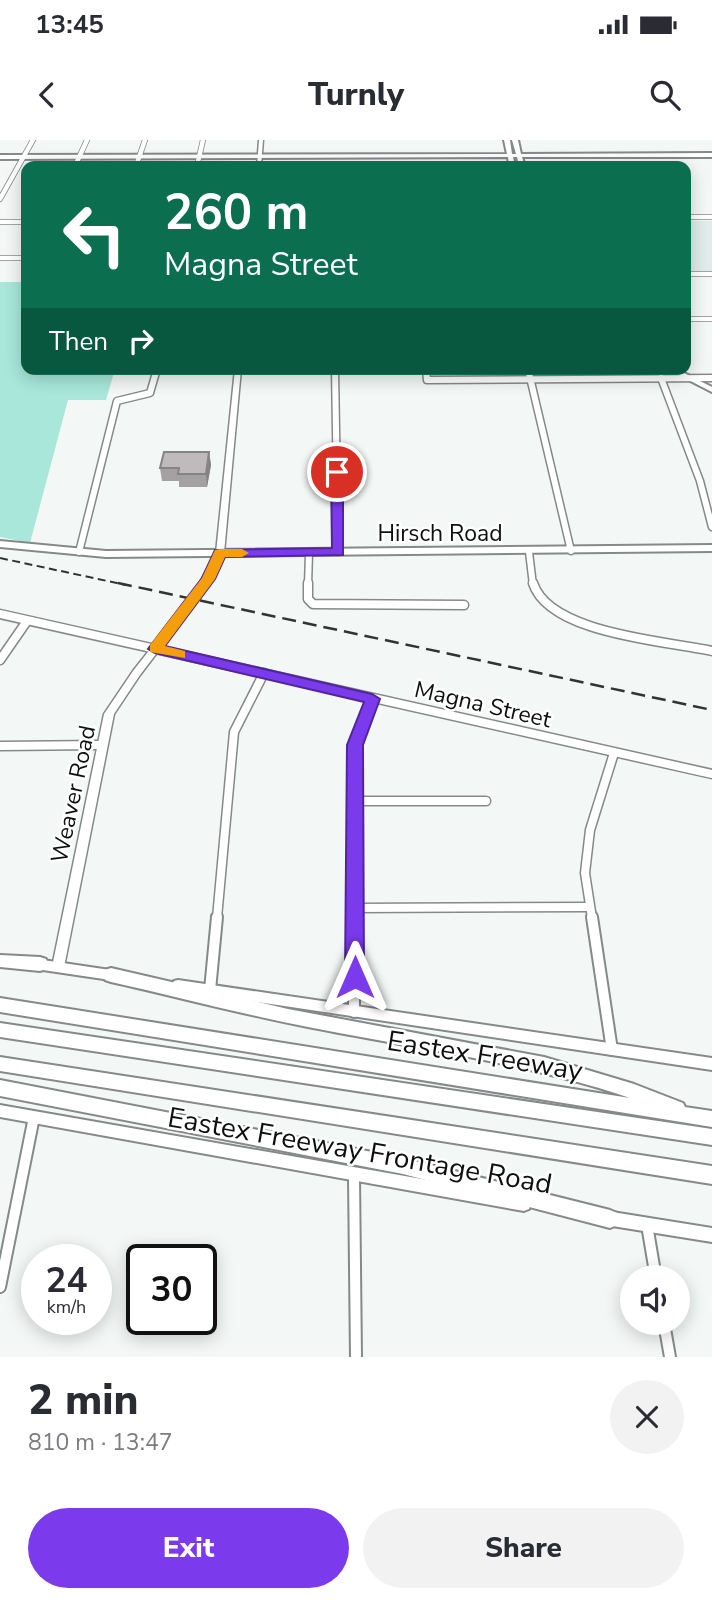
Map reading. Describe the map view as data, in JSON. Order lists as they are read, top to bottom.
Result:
{
  "streets": {
    "highway": ["Eastex Freeway"],
    "main road": ["Hirsch Road", "Eastex Freeway Frontage Road"],
    "street": ["Magna Street", "Weaver Road"]
  },
  "crossings": [
    ["Hirsch Road", "Weaver Road"],
    ["Magna Street", "Weaver Road"]
  ],
  "page": {
    "status": "13:45",
    "header": "Turnly",
    "turn": ["260 m", "Magna Street"],
    "then": "Then",
    "speed": "24 km/h",
    "limit": "30",
    "heading": ["2 min", "810 m · 13:47"],
    "buttons": ["Exit", "Share"]
  }
}
